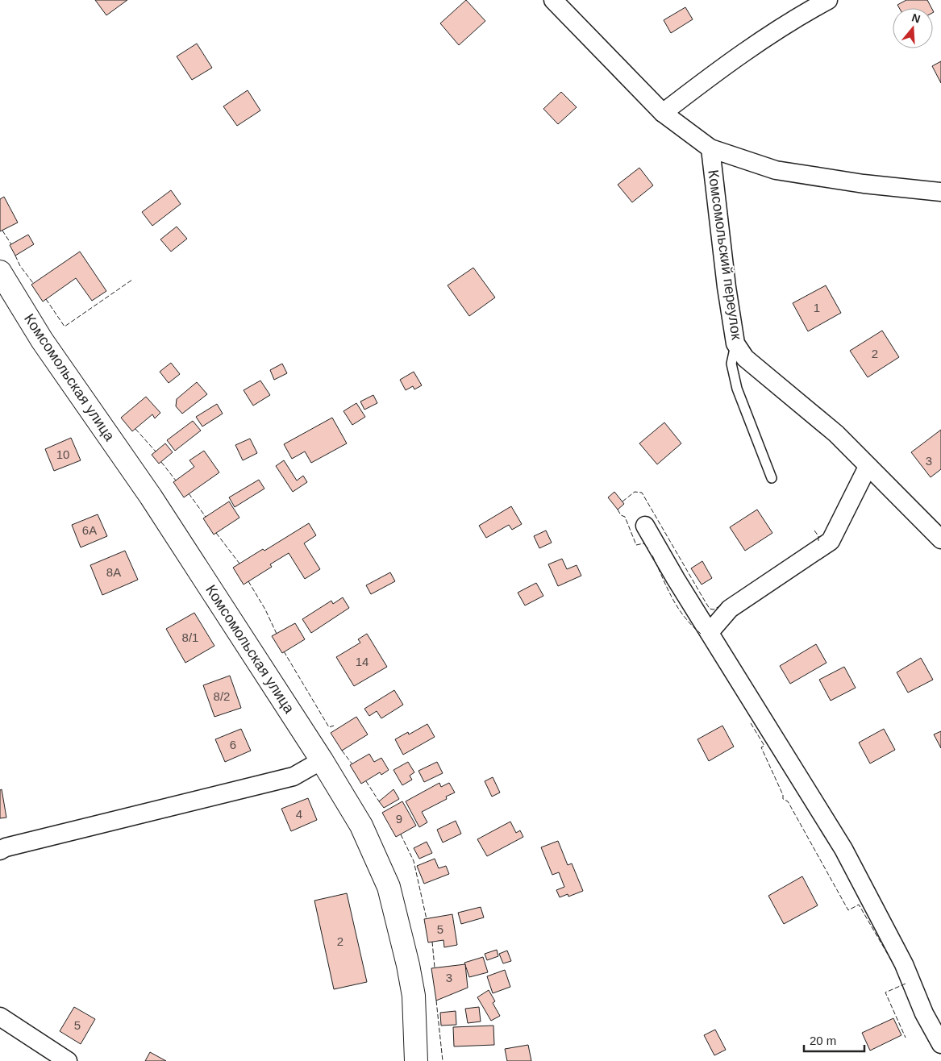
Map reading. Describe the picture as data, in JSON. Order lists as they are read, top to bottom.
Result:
{
  "streets": {
    "street": ["Комсомольский переулок", "Комсомольская улица"]
  },
  "house_numbers": [
    "1",
    "2",
    "10",
    "3",
    "6А",
    "8А",
    "8/1",
    "14",
    "8/2",
    "6",
    "4",
    "9",
    "5",
    "2",
    "3",
    "5"
  ],
  "scale_bar": "20 m",
  "north": "top"
}
